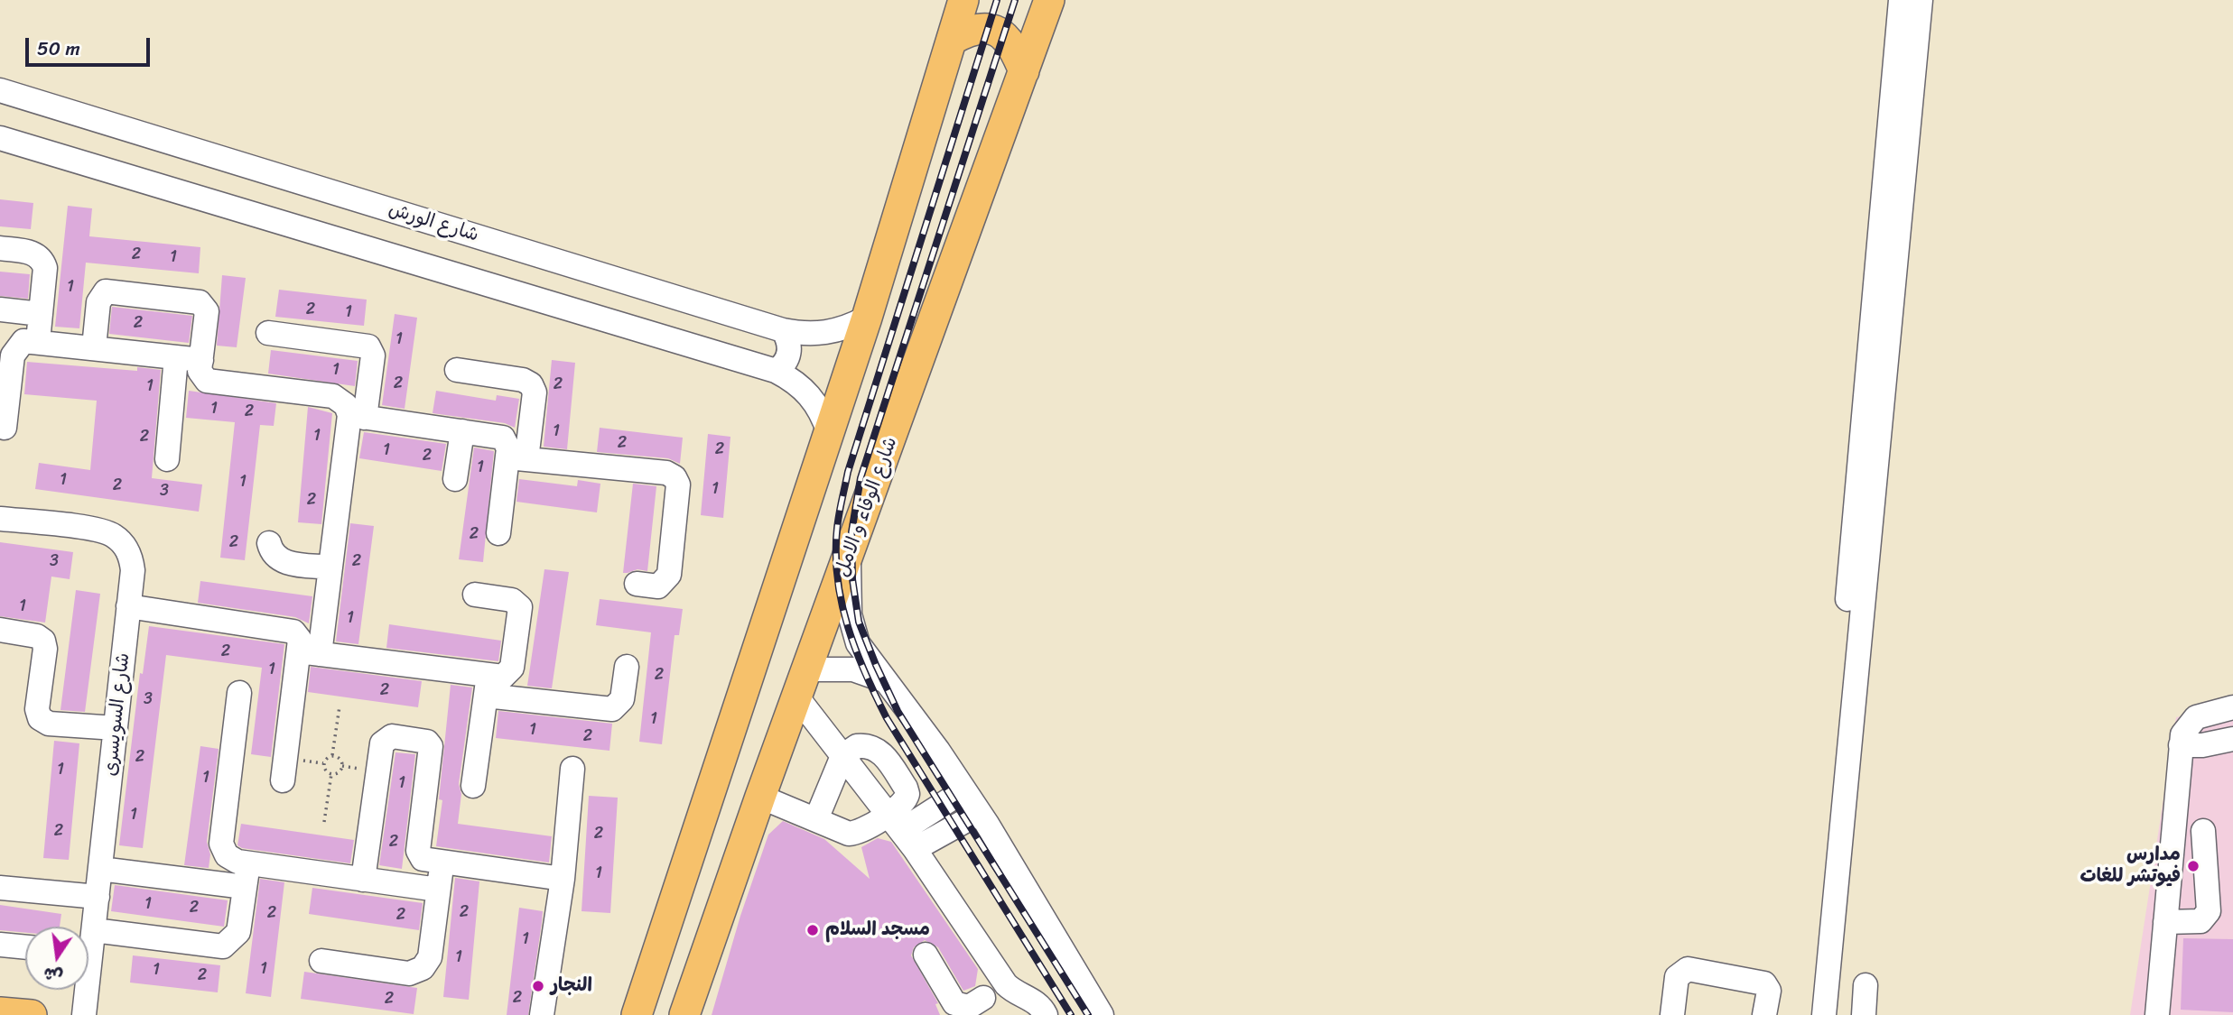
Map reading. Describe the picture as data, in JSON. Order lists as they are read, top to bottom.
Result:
{
  "streets": {
    "main road": ["شارع الوفاء و الامل"],
    "street": ["شارع الورش", "شارع السويسرى"]
  },
  "places": ["مدارس فيوتشر للغات", "مسجد السلام", "النجار"],
  "house_numbers": [
    "2",
    "1",
    "1",
    "2",
    "1",
    "2",
    "1",
    "1",
    "2",
    "2",
    "1",
    "1",
    "2",
    "1",
    "1",
    "2",
    "2",
    "2",
    "1",
    "2",
    "1",
    "1",
    "1",
    "2",
    "1",
    "3",
    "2",
    "2",
    "2",
    "3",
    "2",
    "1",
    "1",
    "2",
    "1",
    "2",
    "2",
    "3",
    "1",
    "1",
    "2",
    "2",
    "1",
    "1",
    "1",
    "1",
    "2",
    "2",
    "2",
    "1",
    "1",
    "2",
    "2",
    "2",
    "2",
    "1",
    "1",
    "1",
    "1",
    "2",
    "2",
    "2"
  ],
  "scale_bar": "50 m",
  "north": "bottom"
}
